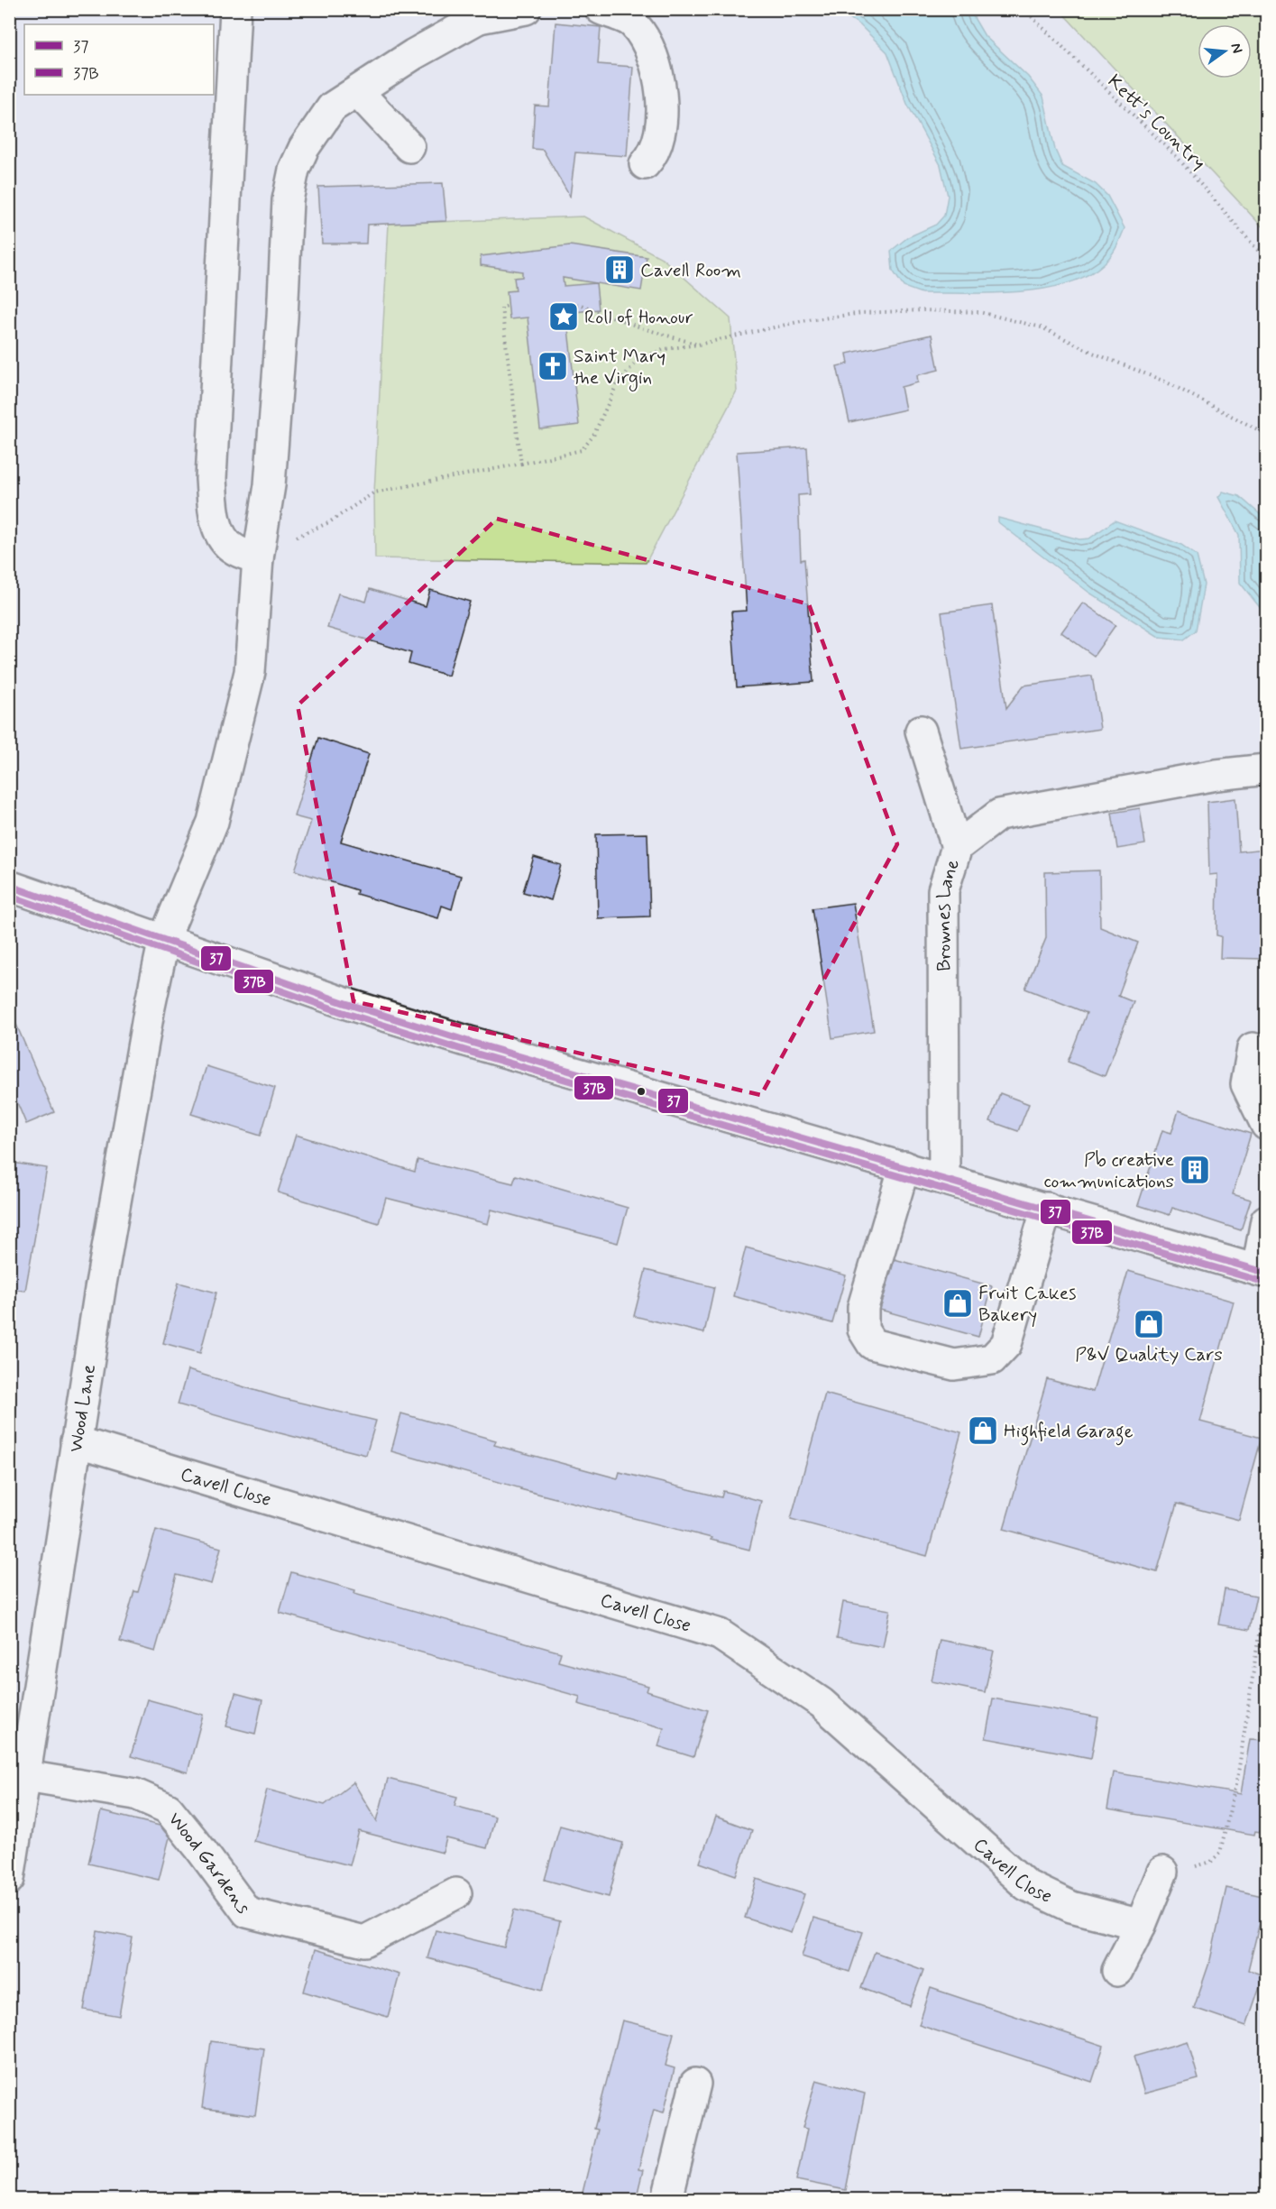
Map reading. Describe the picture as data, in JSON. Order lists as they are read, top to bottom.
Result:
{
  "streets": {
    "street": [
      "Brownes Lane",
      "Wood Lane",
      "Cavell Close",
      "Wood Gardens"
    ],
    "path": ["Kett's Country"]
  },
  "crossings": [
    ["Wood Lane", "Cavell Close"],
    ["Wood Lane", "Wood Gardens"]
  ],
  "places": {
    "building": ["Cavell Room", "Pb creative communications"],
    "place": ["Roll of Honour"],
    "church": ["Saint Mary the Virgin"],
    "shop": ["Fruit Cakes Bakery", "P&V Quality Cars", "Highfield Garage"]
  },
  "lines": ["transit line 37", "transit line 37B"],
  "legend": ["37", "37B"],
  "north": "right"
}
